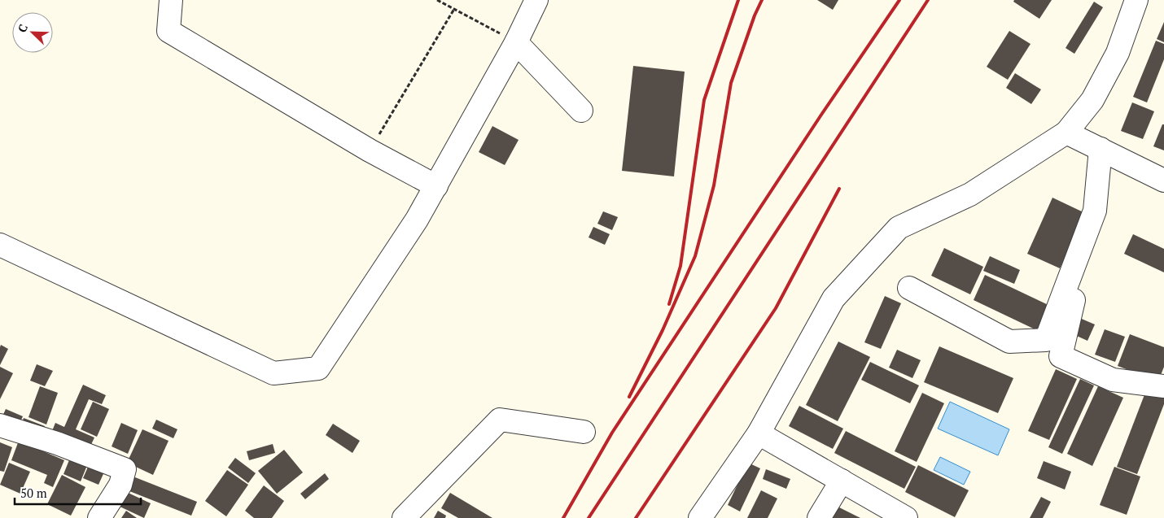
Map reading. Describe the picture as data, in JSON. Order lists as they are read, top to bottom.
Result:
{
  "scale_bar": "50 m",
  "north": "top left"
}
